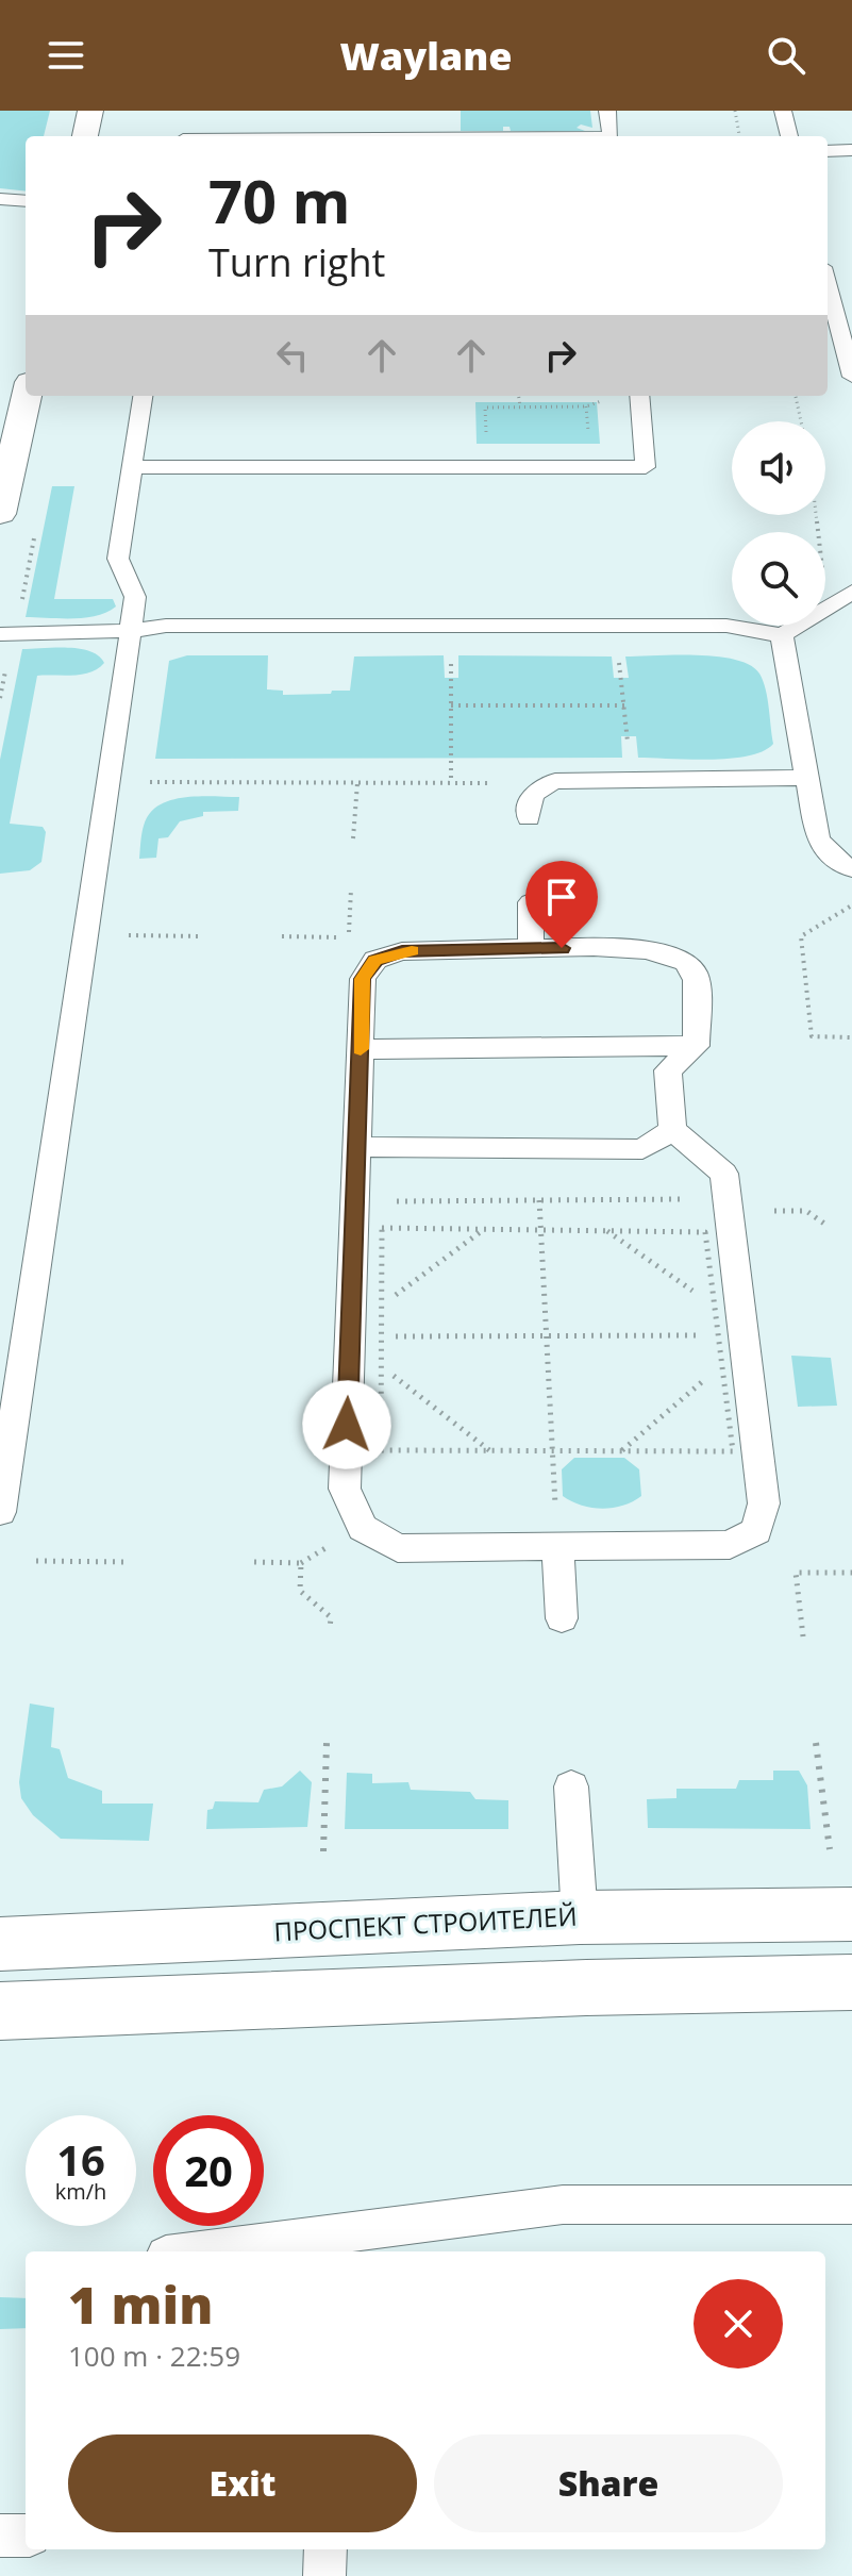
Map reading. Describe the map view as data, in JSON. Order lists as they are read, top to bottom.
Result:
{
  "streets": {
    "street": ["ПРОСПЕКТ СТРОИТЕЛЕЙ"]
  },
  "page": {
    "header": "Waylane",
    "turn": ["70 m", "Turn right"],
    "speed": "16 km/h",
    "limit": "20",
    "heading": ["1 min", "100 m · 22:59"],
    "buttons": ["Exit", "Share"]
  }
}
